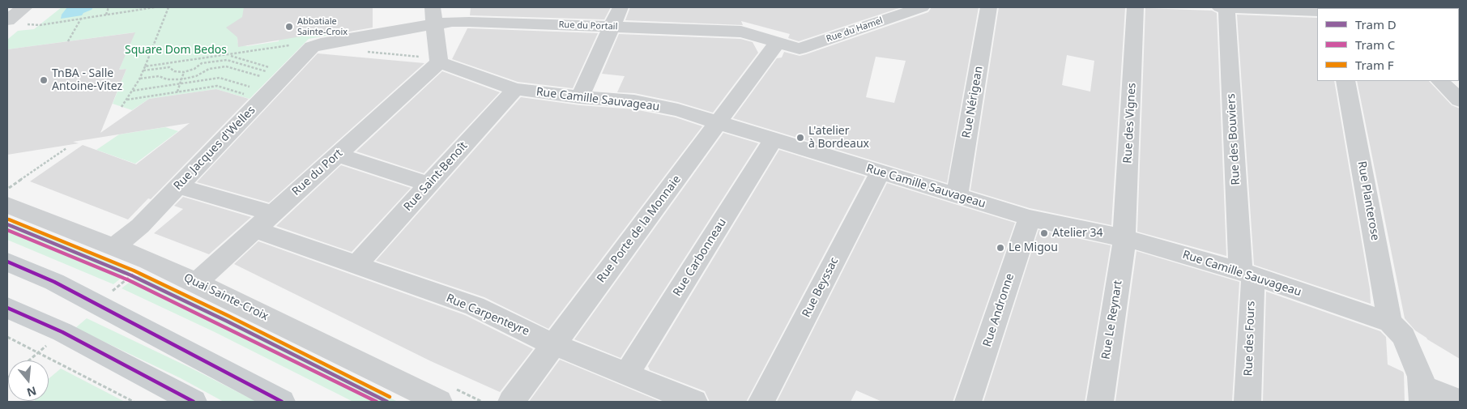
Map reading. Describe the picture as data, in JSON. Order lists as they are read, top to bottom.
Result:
{
  "streets": {
    "street": [
      "Rue du Portail",
      "Rue du Hamel",
      "Rue Camille Sauvageau",
      "Rue Nérigean",
      "Rue des Vignes",
      "Rue des Bouviers",
      "Rue Jacques d'Welles",
      "Rue du Port",
      "Rue Saint-Benoît",
      "Rue Planterose",
      "Rue Porte de la Monnaie",
      "Rue Carbonneau",
      "Rue Beyssac",
      "Quai Sainte-Croix",
      "Rue Andronne",
      "Rue Carpenteyre",
      "Rue Le Reynart",
      "Rue des Fours"
    ]
  },
  "crossings": [
    ["Rue du Portail", "Rue du Hamel"],
    ["Rue du Portail", "Rue Jacques d'Welles"],
    ["Rue du Portail", "Rue Porte de la Monnaie"],
    ["Rue du Hamel", "Rue Porte de la Monnaie"],
    ["Rue Camille Sauvageau", "Rue Nérigean"],
    ["Rue Camille Sauvageau", "Rue des Vignes"],
    ["Rue Camille Sauvageau", "Rue des Bouviers"],
    ["Rue Camille Sauvageau", "Rue du Port"],
    ["Rue Camille Sauvageau", "Rue Saint-Benoît"],
    ["Rue Camille Sauvageau", "Rue Planterose"],
    ["Rue Camille Sauvageau", "Rue Porte de la Monnaie"],
    ["Rue Camille Sauvageau", "Rue Carbonneau"],
    ["Rue Camille Sauvageau", "Rue Beyssac"],
    ["Rue Camille Sauvageau", "Rue Andronne"],
    ["Rue Camille Sauvageau", "Rue Le Reynart"],
    ["Rue Camille Sauvageau", "Rue des Fours"],
    ["Rue des Vignes", "Rue Le Reynart"],
    ["Rue des Bouviers", "Rue des Fours"],
    ["Rue Jacques d'Welles", "Quai Sainte-Croix"],
    ["Rue Jacques d'Welles", "Rue Carpenteyre"],
    ["Rue du Port", "Quai Sainte-Croix"],
    ["Rue du Port", "Rue Carpenteyre"],
    ["Rue Saint-Benoît", "Rue Carpenteyre"],
    ["Rue Porte de la Monnaie", "Rue Carpenteyre"],
    ["Rue Carbonneau", "Rue Carpenteyre"]
  ],
  "parks": ["Square Dom Bedos"],
  "places": [
    "Abbatiale Sainte-Croix",
    "TnBA - Salle Antoine-Vitez",
    "L'atelier à Bordeaux",
    "Atelier 34",
    "Le Migou"
  ],
  "lines": ["tram line F", "tram line D", "tram line C"],
  "legend": ["Tram D", "Tram C", "Tram F"],
  "north": "bottom"
}
